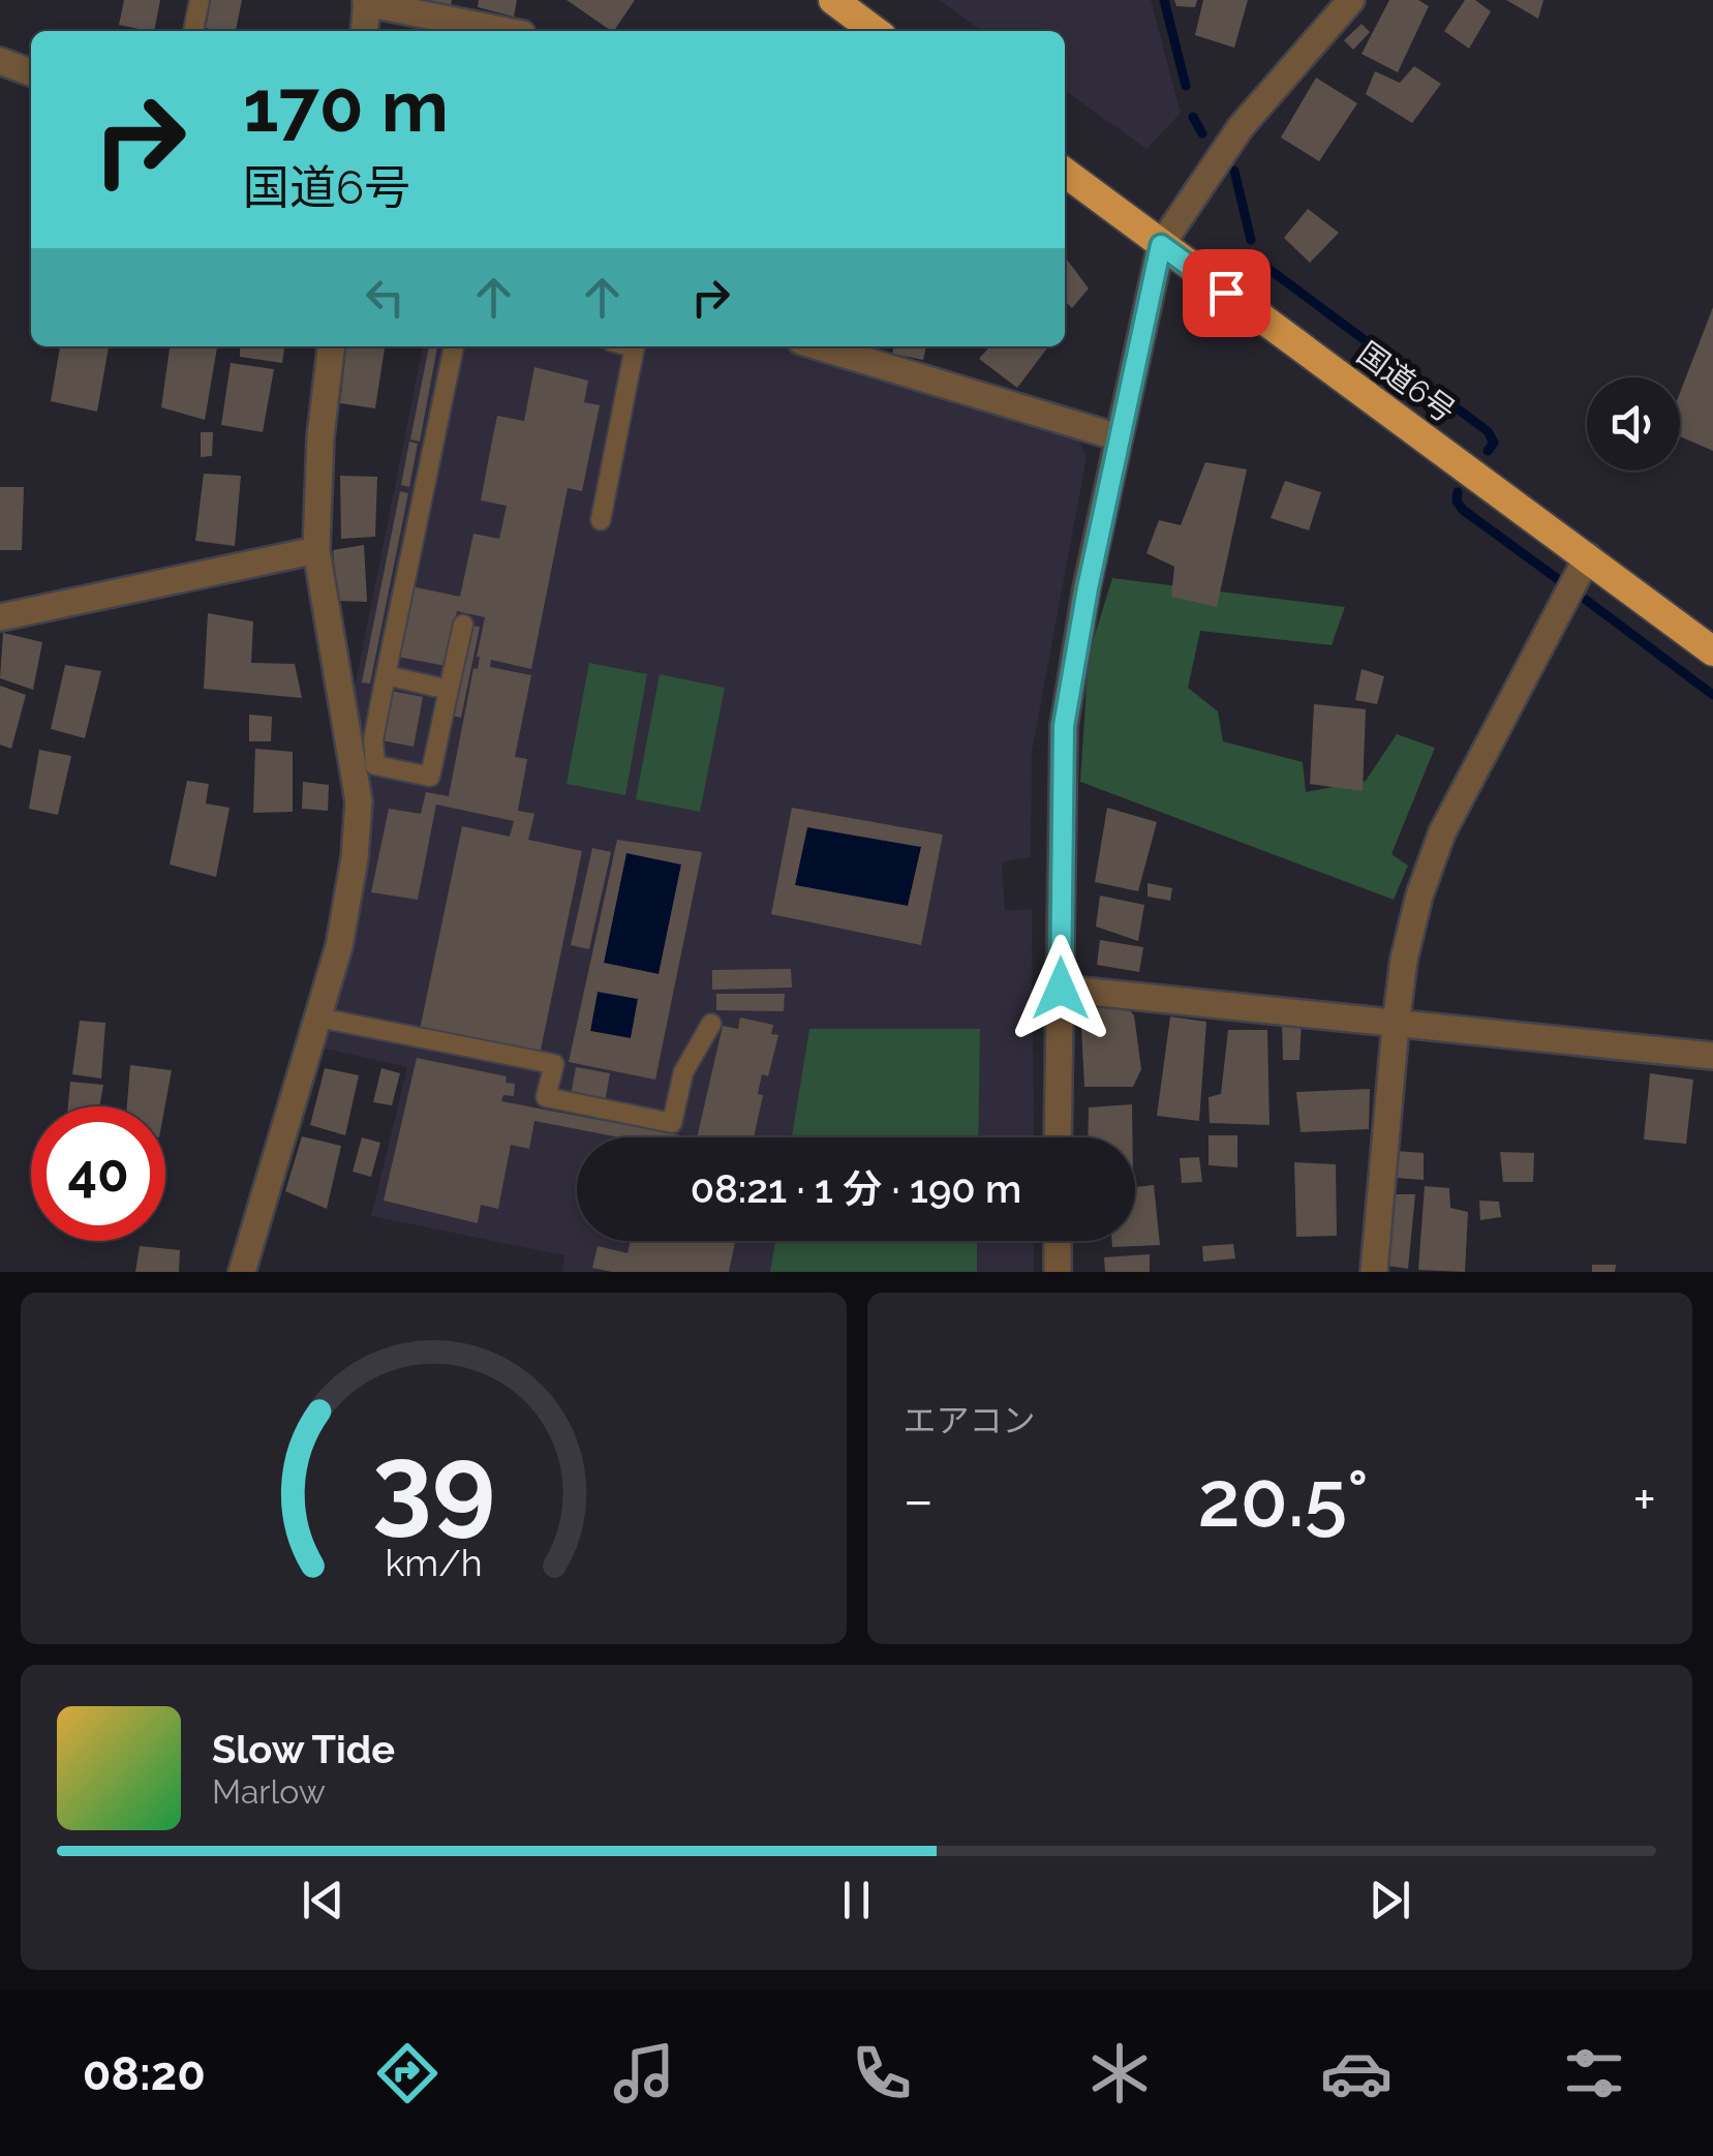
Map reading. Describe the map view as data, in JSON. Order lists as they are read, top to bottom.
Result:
{
  "streets": {
    "highway": ["国道6号"]
  },
  "page": {
    "turn": ["170 m", "国道6号"],
    "limit": "40",
    "trip": "08:21 · 1 分 · 190 m",
    "tile": "エアコン",
    "heat": ["−", "20.5°", "+"],
    "song": ["Slow Tide", "Marlow"],
    "tabs": "08:20",
    "gauge": ["39", "km/h"]
  }
}
